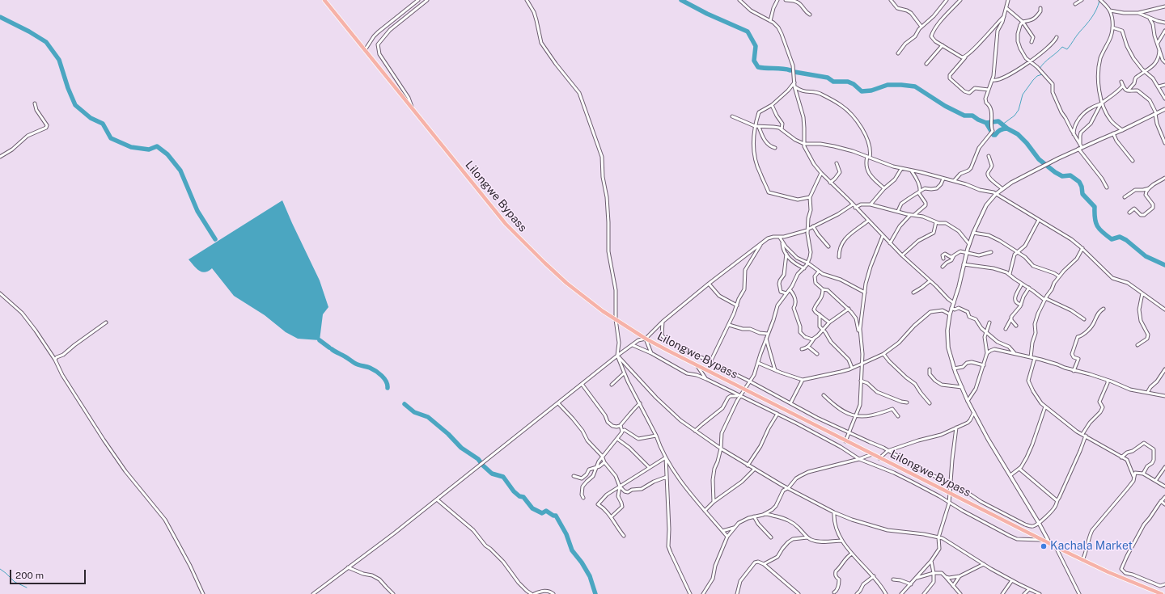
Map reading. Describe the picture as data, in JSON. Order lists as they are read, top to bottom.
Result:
{
  "streets": {
    "main road": ["Lilongwe Bypass"]
  },
  "places": ["Kachala Market"],
  "scale_bar": "200 m"
}
